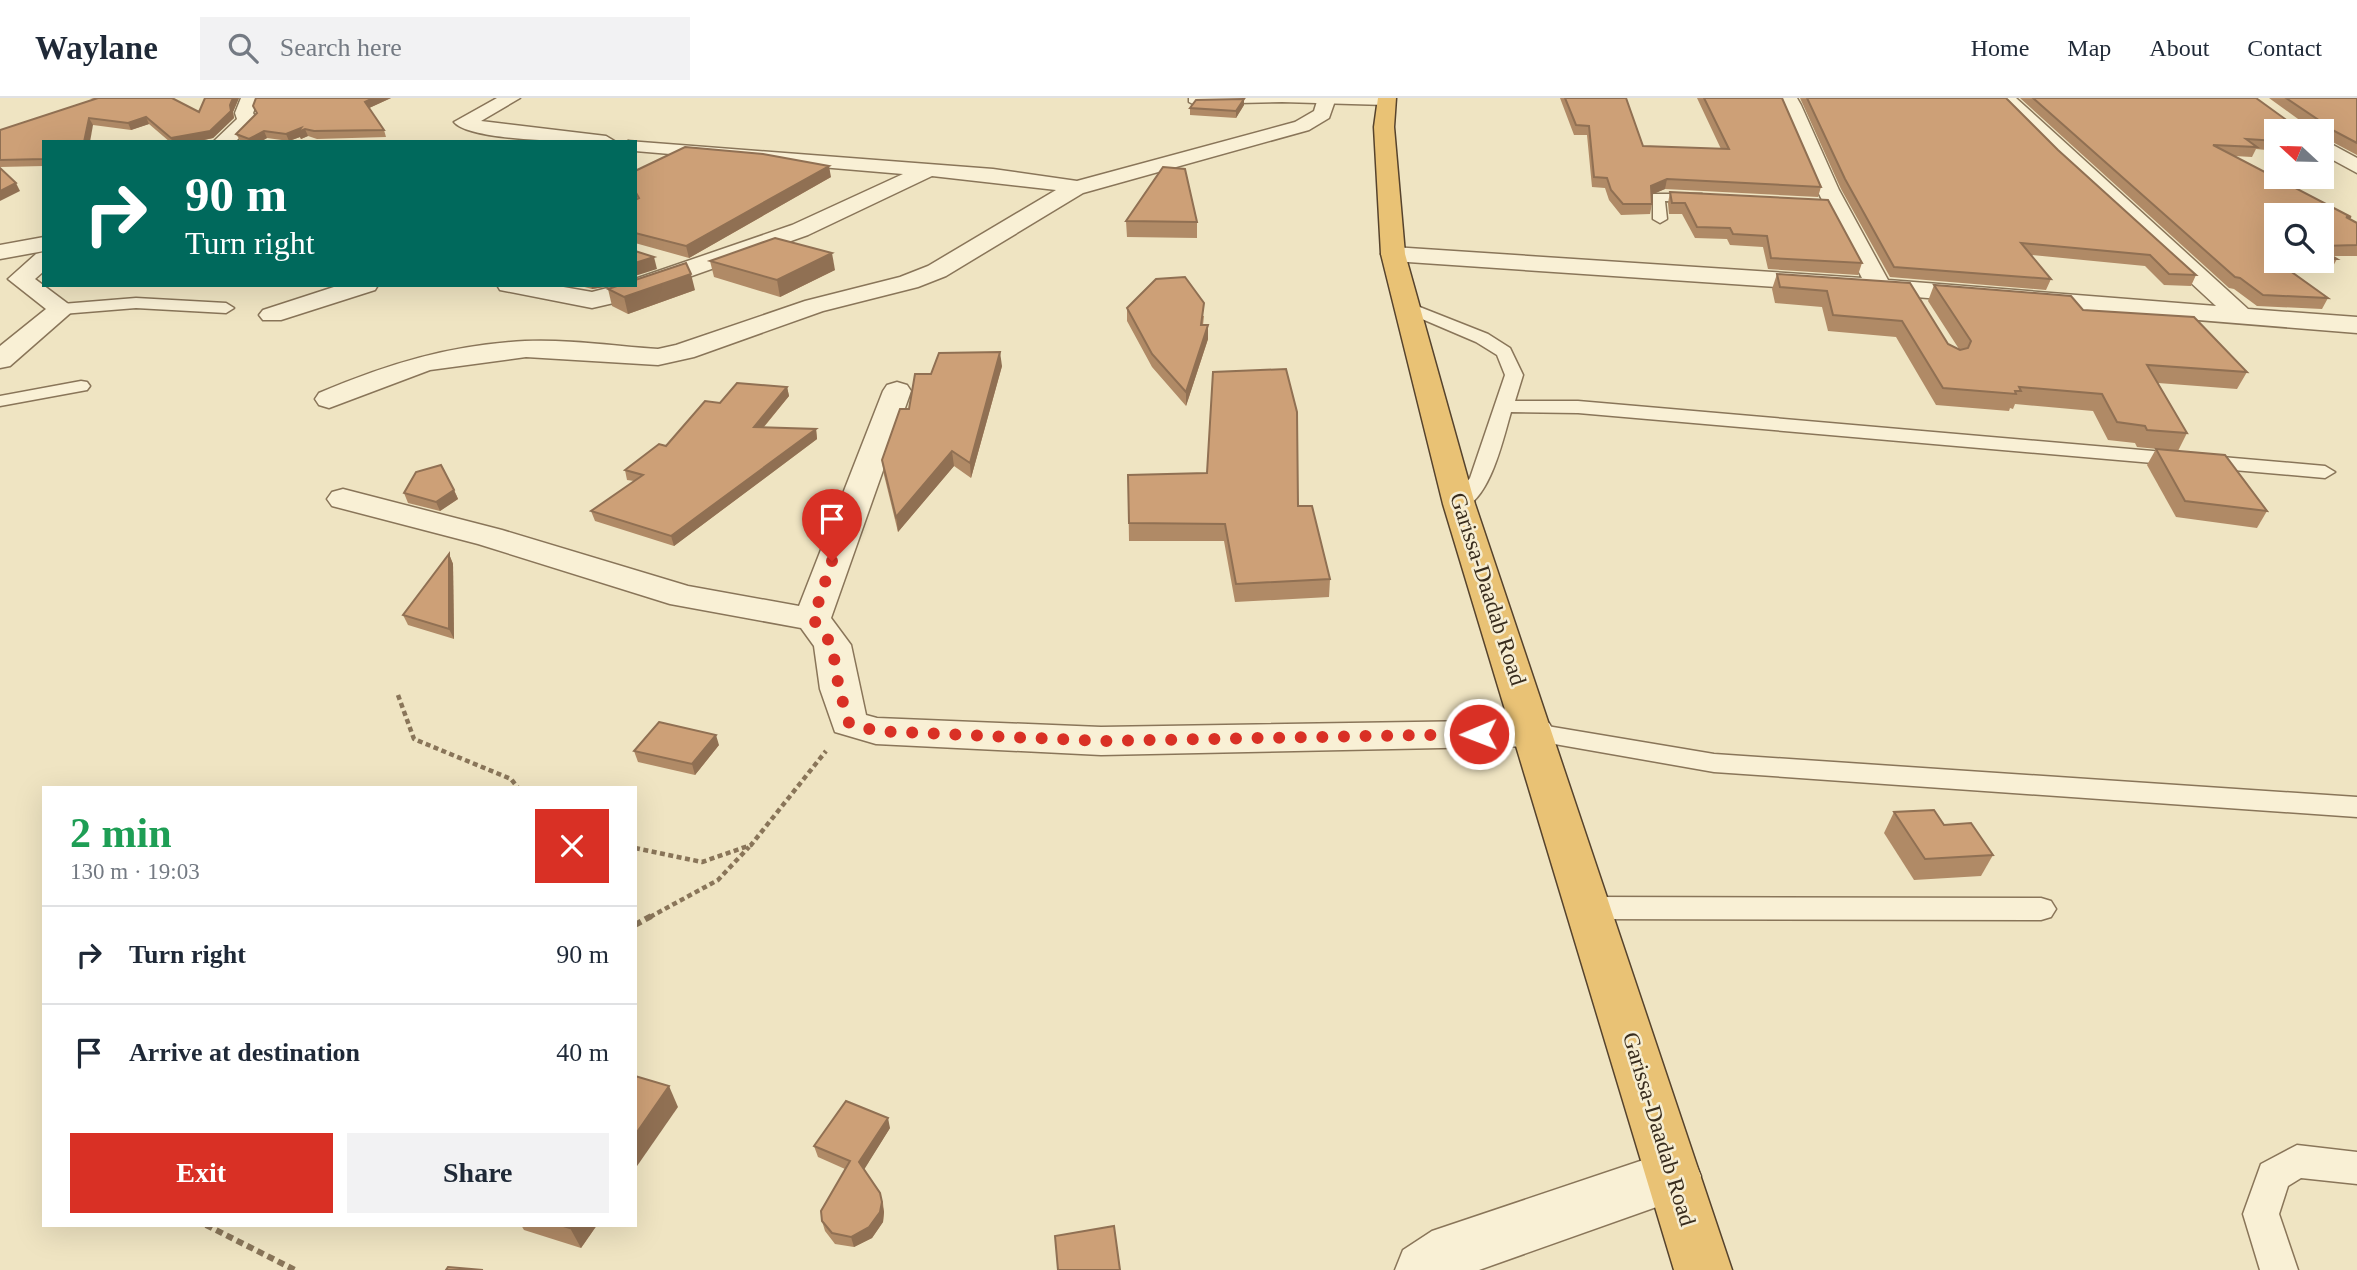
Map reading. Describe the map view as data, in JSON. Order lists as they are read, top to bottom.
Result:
{
  "streets": {
    "highway": ["Garissa-Daadab Road"]
  },
  "north": "left",
  "page": {
    "header": "Waylane",
    "search": "Search here",
    "nav": [
      "Home",
      "Map",
      "About",
      "Contact"
    ],
    "turn": ["90 m", "Turn right"],
    "heading": ["2 min", "130 m · 19:03"],
    "list": [
      {
        "name": "Turn right",
        "value": "90 m"
      },
      {
        "name": "Arrive at destination",
        "value": "40 m"
      }
    ],
    "buttons": ["Exit", "Share"]
  }
}
